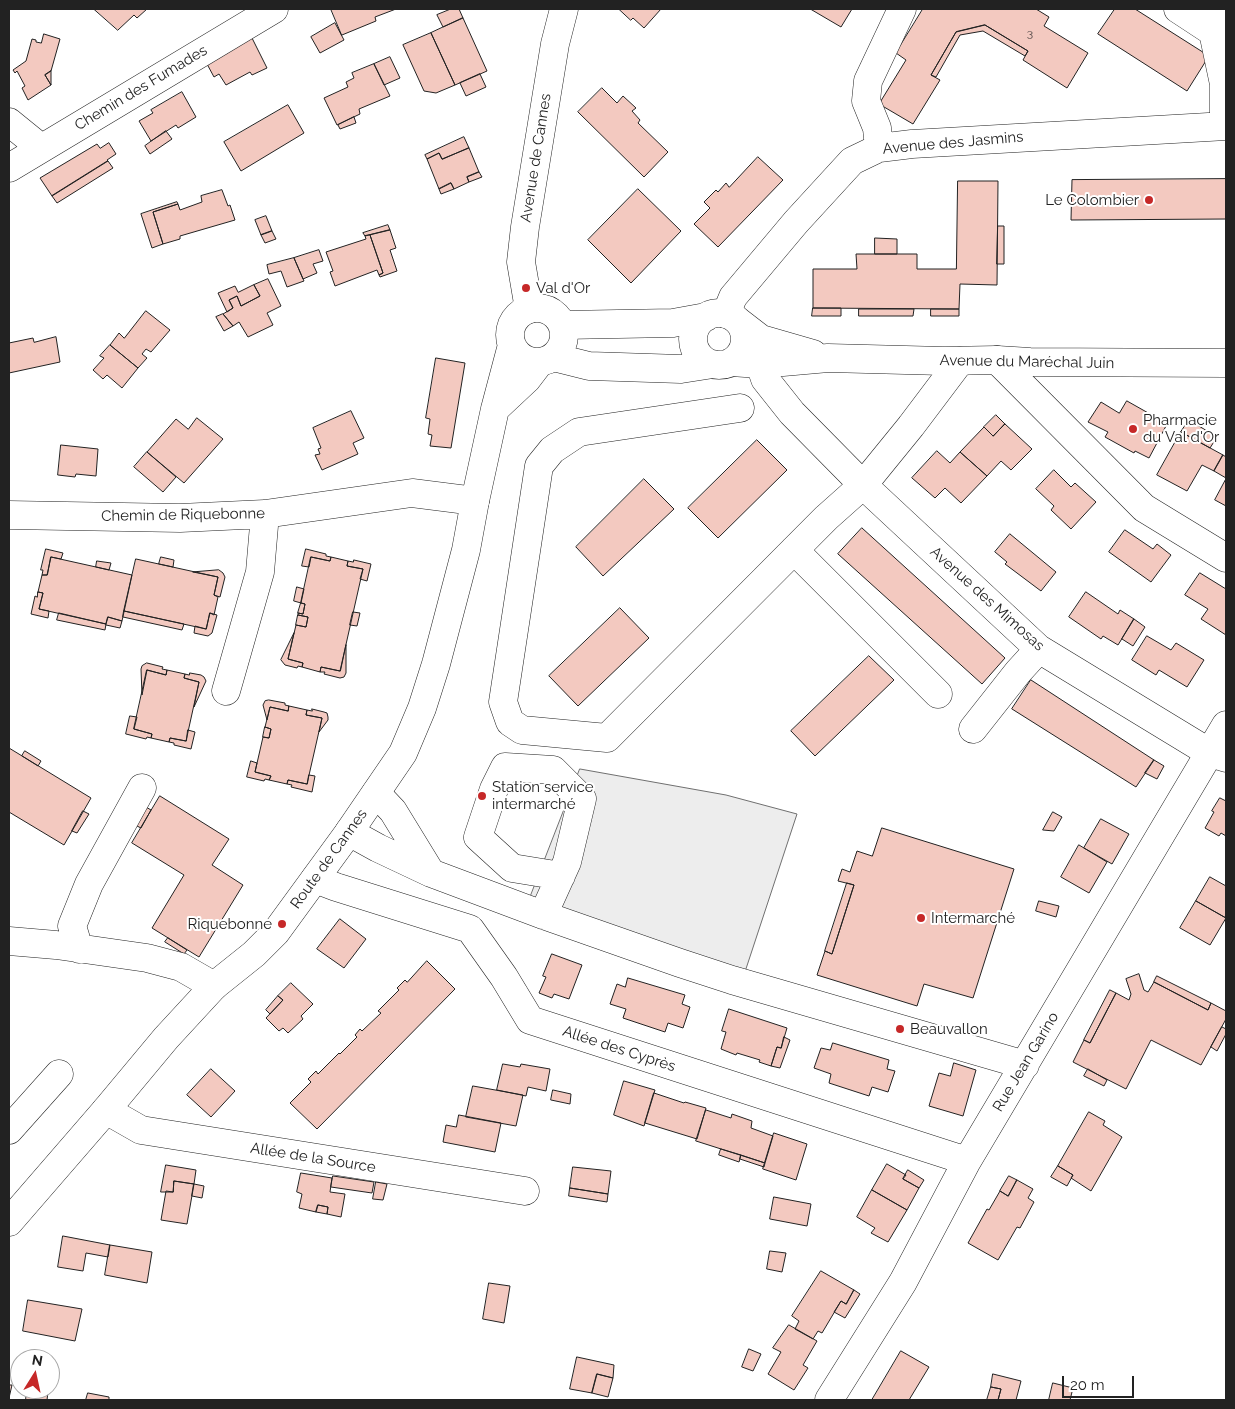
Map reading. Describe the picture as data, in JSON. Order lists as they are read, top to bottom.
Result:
{
  "streets": {
    "street": [
      "Chemin des Fumades",
      "Avenue des Jasmins",
      "Avenue de Cannes",
      "Avenue du Maréchal Juin",
      "Chemin de Riquebonne",
      "Avenue des Mimosas",
      "Route de Cannes",
      "Allée des Cyprès",
      "Rue Jean Garino",
      "Allée de la Source"
    ]
  },
  "crossings": [
    ["Avenue des Jasmins", "Avenue du Maréchal Juin"],
    ["Avenue de Cannes", "Avenue du Maréchal Juin"],
    ["Avenue de Cannes", "Route de Cannes"],
    ["Avenue du Maréchal Juin", "Avenue des Mimosas"],
    ["Avenue du Maréchal Juin", "Route de Cannes"],
    ["Chemin de Riquebonne", "Route de Cannes"],
    ["Avenue des Mimosas", "Rue Jean Garino"],
    ["Route de Cannes", "Allée des Cyprès"],
    ["Route de Cannes", "Allée de la Source"],
    ["Allée des Cyprès", "Rue Jean Garino"]
  ],
  "places": [
    "Le Colombier",
    "Val d'Or",
    "Pharmacie du Val d'Or",
    "Station service intermarché",
    "Intermarché",
    "Riquebonne",
    "Beauvallon"
  ],
  "house_numbers": ["3"],
  "scale_bar": "20 m",
  "north": "top"
}
